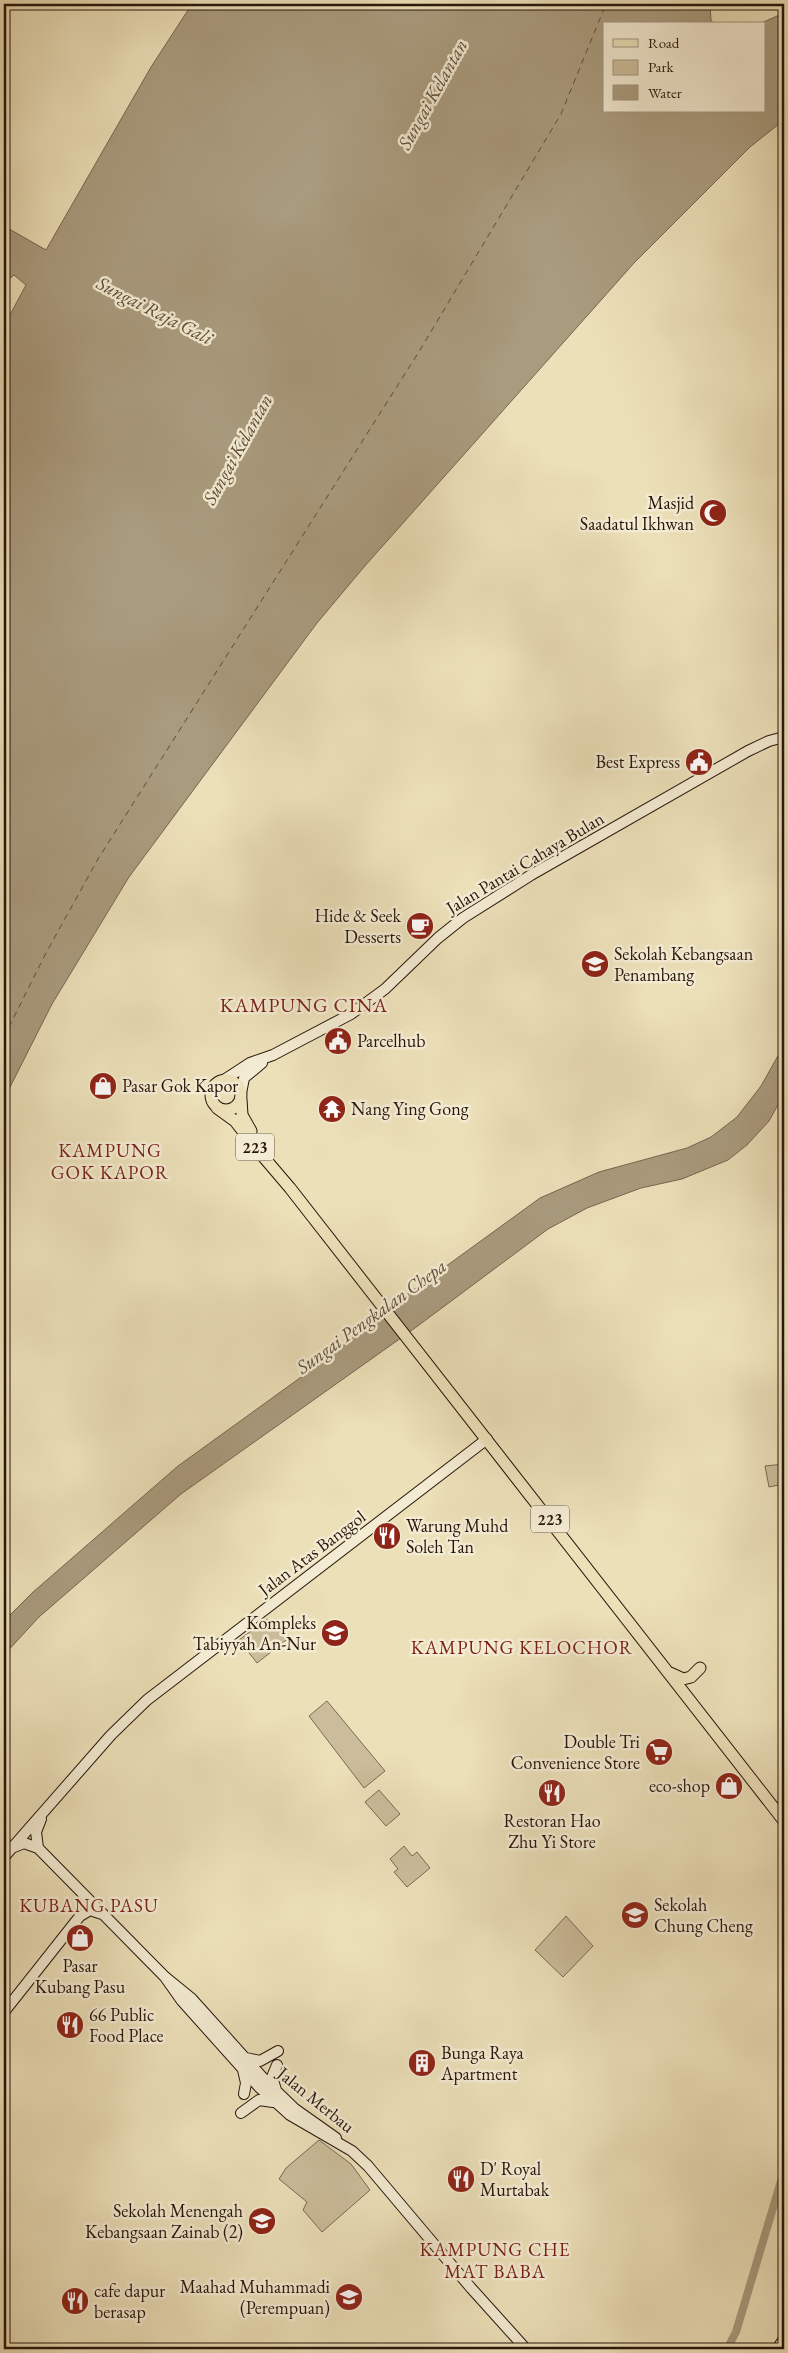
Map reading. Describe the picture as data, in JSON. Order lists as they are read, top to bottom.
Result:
{
  "streets": {
    "main road": [
      "Jalan Pantai Cahaya Bulan",
      "223",
      "Jalan Atas Banggol",
      "Jalan Merbau"
    ]
  },
  "crossings": [
    ["Jalan Pantai Cahaya Bulan", "223"],
    ["223", "Jalan Atas Banggol"]
  ],
  "districts": [
    "KAMPUNG CINA",
    "KAMPUNG GOK KAPOR",
    "KAMPUNG KELOCHOR",
    "KUBANG PASU",
    "KAMPUNG CHE MAT BABA"
  ],
  "water": ["Sungai Kelantan", "Sungai Raja Gali", "Sungai Pengkalan Chepa"],
  "places": {
    "mosque": ["Masjid Saadatul Ikhwan"],
    "public building": ["Best Express", "Parcelhub"],
    "cafe": ["Hide & Seek Desserts"],
    "school or university": [
      "Sekolah Kebangsaan Penambang",
      "Kompleks Tabiyyah An-Nur",
      "Sekolah Chung Cheng",
      "Sekolah Menengah Kebangsaan Zainab (2)",
      "Maahad Muhammadi (Perempuan)"
    ],
    "shop": ["Pasar Gok Kapor", "eco-shop", "Pasar Kubang Pasu"],
    "temple": ["Nang Ying Gong"],
    "restaurant": [
      "Warung Muhd Soleh Tan",
      "Restoran Hao Zhu Yi Store",
      "66 Public Food Place",
      "D' Royal Murtabak",
      "cafe dapur berasap"
    ],
    "supermarket": ["Double Tri Convenience Store"],
    "building": ["Bunga Raya Apartment"]
  },
  "legend": ["Road", "Park", "Water"]
}
